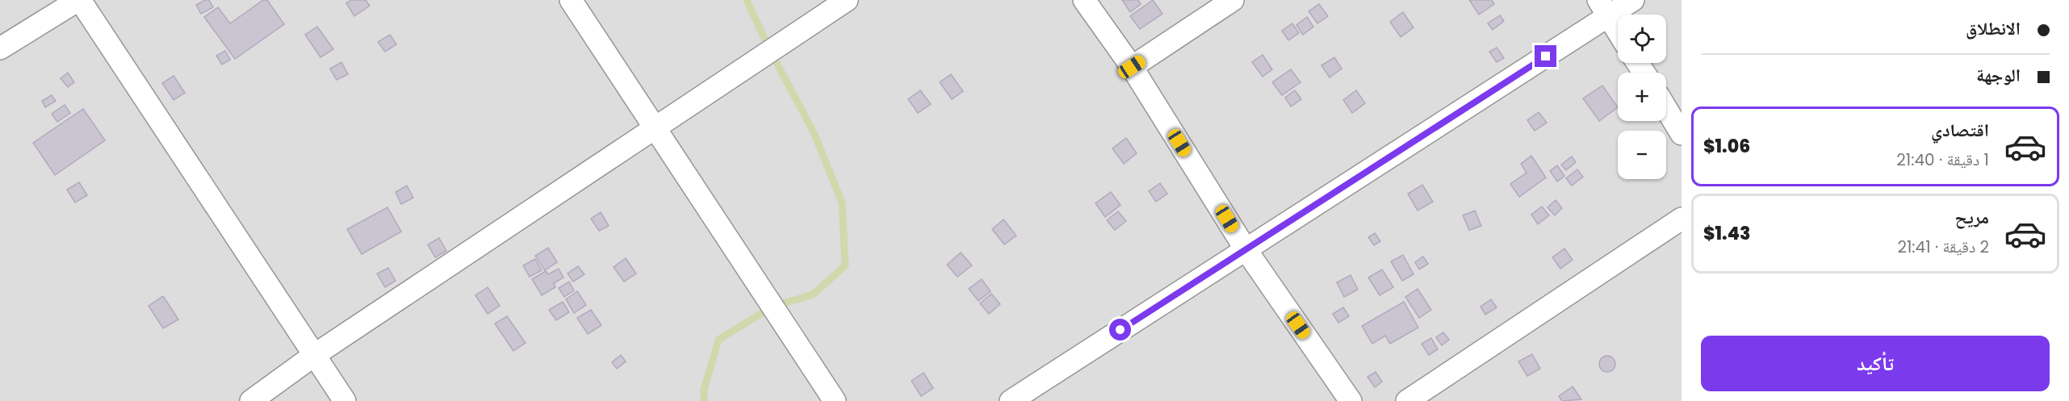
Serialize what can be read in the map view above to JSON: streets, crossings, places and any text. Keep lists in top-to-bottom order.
{
  "page": {
    "banner": ["الانطلاق", "الوجهة"],
    "map_buttons": ["+", "−"],
    "list": [
      {
        "name": "اقتصادي",
        "note": "1 دقيقة · 21:40",
        "value": "$1.06"
      },
      {
        "name": "مريح",
        "note": "2 دقيقة · 21:41",
        "value": "$1.43"
      }
    ],
    "buttons": "تأكيد"
  }
}
